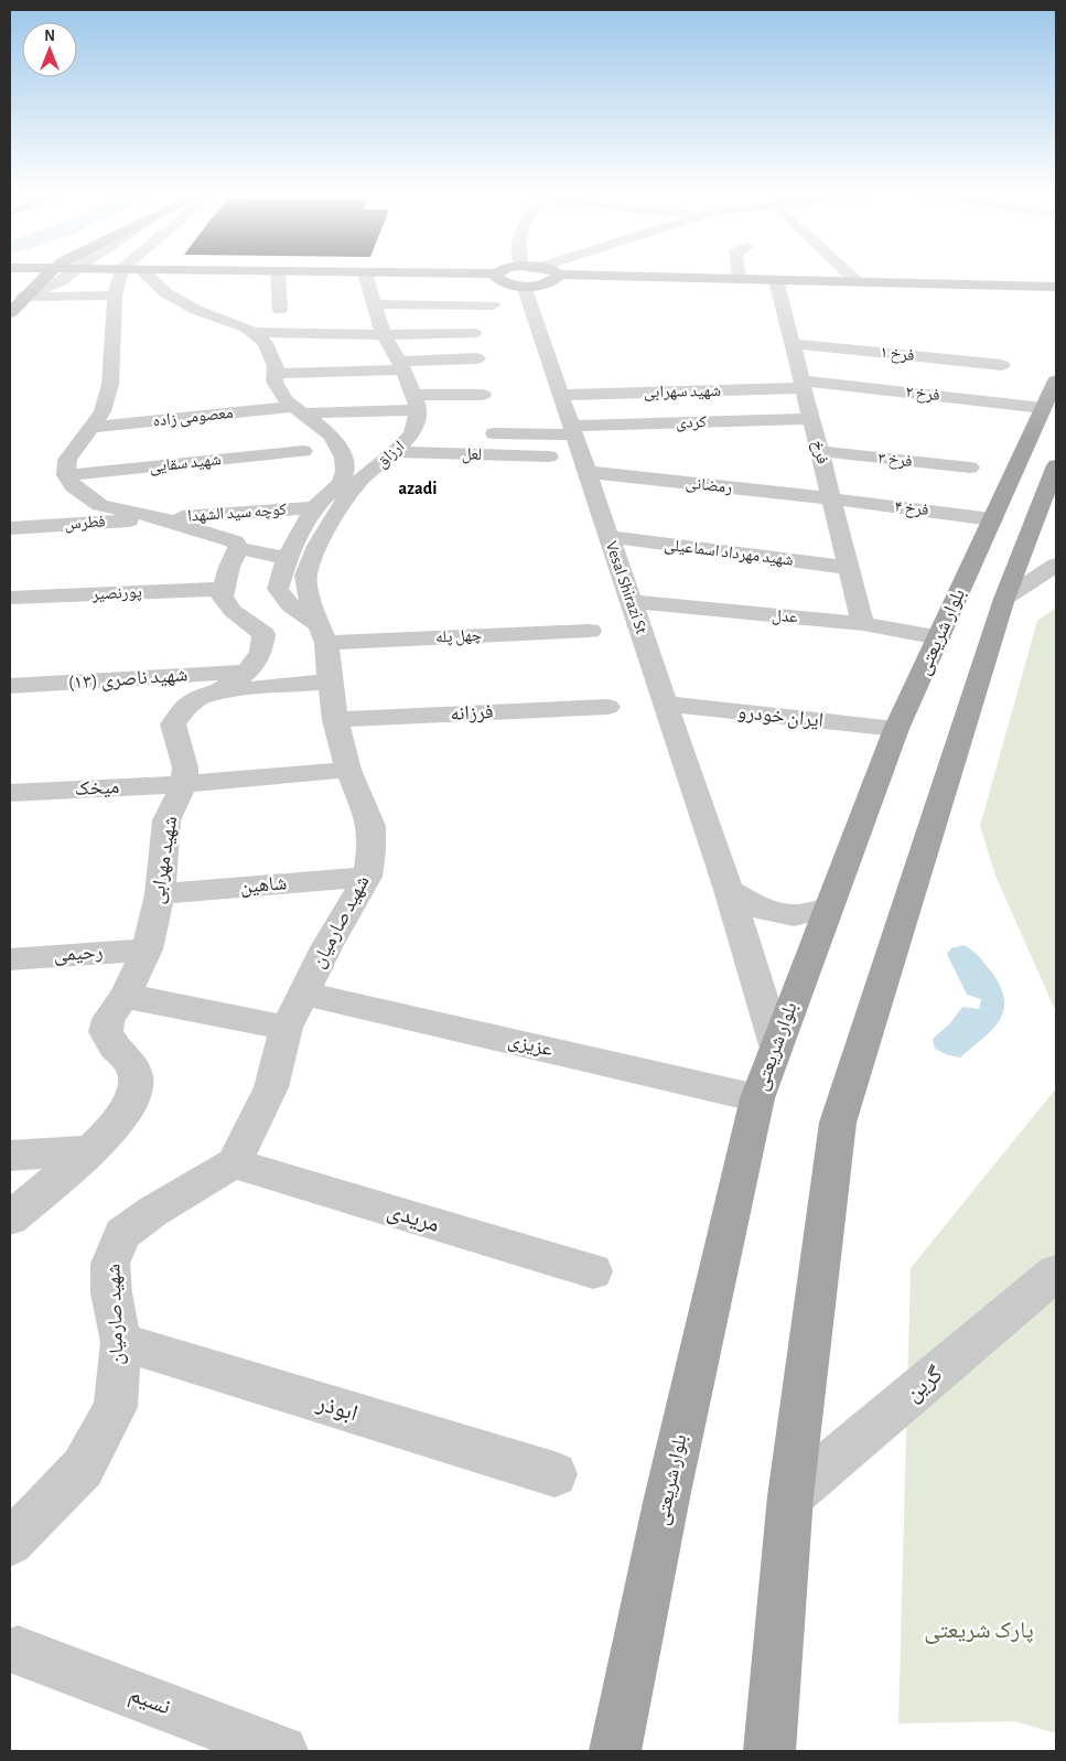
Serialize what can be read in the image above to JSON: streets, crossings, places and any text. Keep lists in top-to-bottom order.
{
  "streets": {
    "main road": ["بلوار شریعتی"],
    "street": [
      "فرخ ۱",
      "شهید سهرابی",
      "فرخ ۲",
      "معصومی زاده",
      "کردی",
      "فرخ",
      "ارزاق",
      "لعل",
      "فرخ ۳",
      "شهید سقایی",
      "رمضانی",
      "فرخ ۴",
      "کوچه سید الشهدا",
      "فطرس",
      "شهید مهرداد اسماعیلی",
      "Vesal Shirazi St",
      "پورنصیر",
      "عدل",
      "چهل پله",
      "شهید ناصری (۱۳)",
      "فرزانه",
      "ایران خودرو",
      "میخک",
      "شهید مهرابی",
      "شاهين",
      "شهید صارمیان",
      "رحیمی",
      "عزیزی",
      "مریدی",
      "گرین",
      "ابوذر",
      "نسیم"
    ]
  },
  "crossings": [
    ["فرخ ۱", "فرخ"],
    ["شهید سهرابی", "فرخ ۲"],
    ["شهید سهرابی", "فرخ"],
    ["شهید سهرابی", "Vesal Shirazi St"],
    ["فرخ ۲", "فرخ"],
    ["فرخ ۲", "بلوار شریعتی"],
    ["معصومی زاده", "ارزاق"],
    ["کردی", "فرخ"],
    ["کردی", "Vesal Shirazi St"],
    ["فرخ", "فرخ ۳"],
    ["فرخ", "رمضانی"],
    ["فرخ", "فرخ ۴"],
    ["فرخ", "شهید مهرداد اسماعیلی"],
    ["فرخ", "عدل"],
    ["ارزاق", "لعل"],
    ["ارزاق", "چهل پله"],
    ["ارزاق", "شهید صارمیان"],
    ["رمضانی", "فرخ ۴"],
    ["رمضانی", "Vesal Shirazi St"],
    ["فرخ ۴", "بلوار شریعتی"],
    ["کوچه سید الشهدا", "فطرس"],
    ["شهید مهرداد اسماعیلی", "Vesal Shirazi St"],
    ["Vesal Shirazi St", "عدل"],
    ["Vesal Shirazi St", "بلوار شریعتی"],
    ["Vesal Shirazi St", "ایران خودرو"],
    ["پورنصیر", "شهید مهرابی"],
    ["عدل", "بلوار شریعتی"],
    ["بلوار شریعتی", "ایران خودرو"],
    ["بلوار شریعتی", "عزیزی"],
    ["چهل پله", "شهید صارمیان"],
    ["شهید ناصری (۱۳)", "شهید مهرابی"],
    ["فرزانه", "شهید صارمیان"],
    ["میخک", "شهید مهرابی"],
    ["میخک", "شهید صارمیان"],
    ["شهید مهرابی", "شاهين"],
    ["شهید مهرابی", "رحیمی"],
    ["شاهين", "شهید صارمیان"],
    ["شهید صارمیان", "عزیزی"],
    ["شهید صارمیان", "مریدی"],
    ["شهید صارمیان", "ابوذر"]
  ],
  "districts": ["azadi"],
  "parks": ["پارک شریعتی"],
  "north": "top"
}
